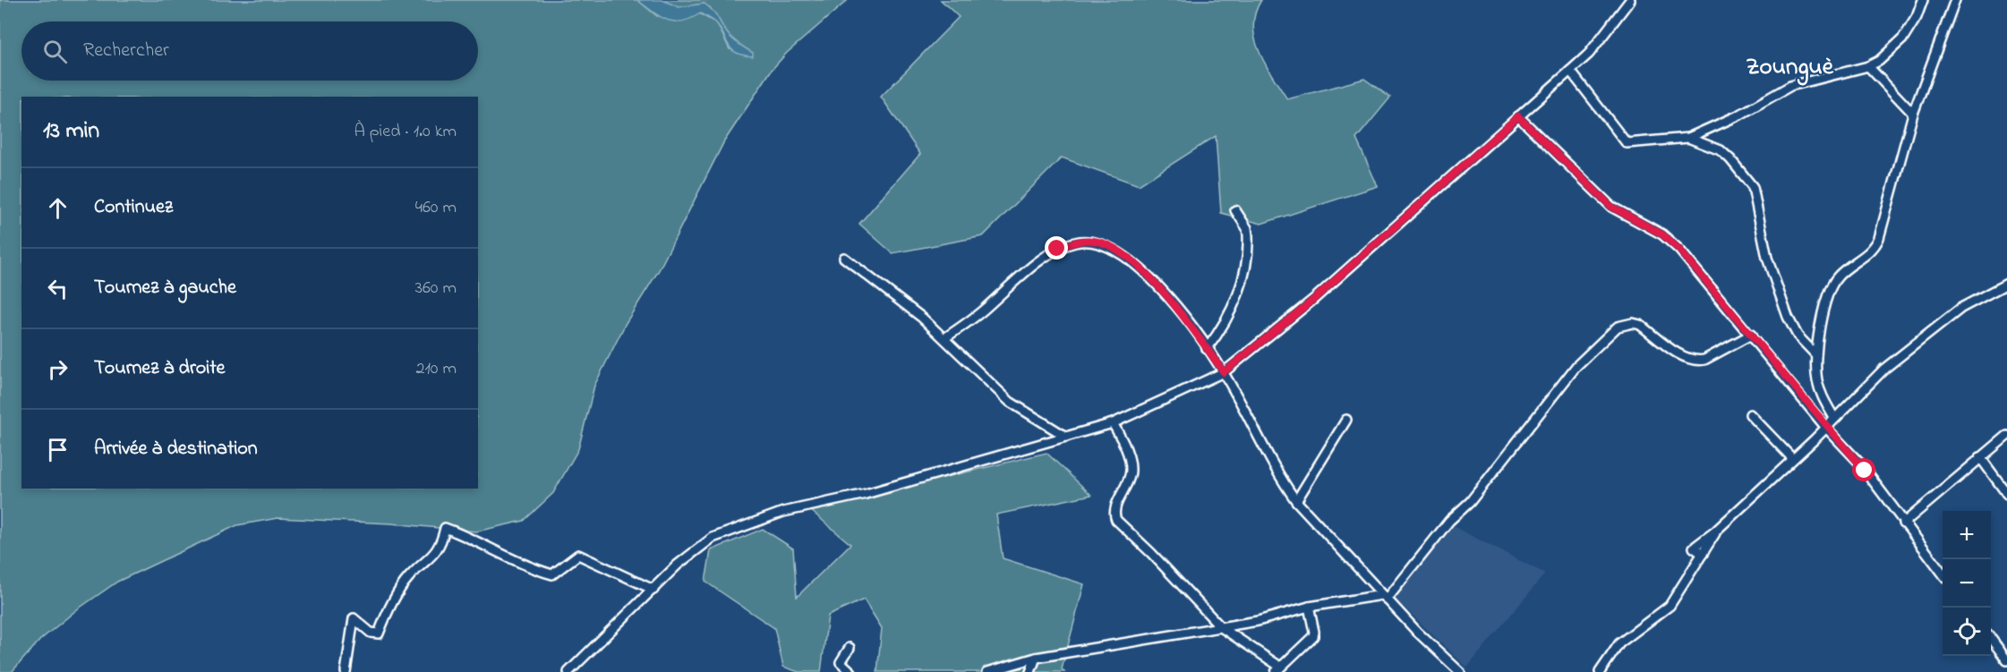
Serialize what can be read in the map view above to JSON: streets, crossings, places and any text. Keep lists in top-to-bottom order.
{
  "districts": ["Zounguè"],
  "page": {
    "search": "Rechercher",
    "heading": ["13 min", "À pied · 1.0 km"],
    "list": [
      ["Continuez", "460 m"],
      ["Tournez à gauche", "360 m"],
      ["Tournez à droite", "210 m"],
      "Arrivée à destination"
    ],
    "map_buttons": ["+", "−"]
  }
}
